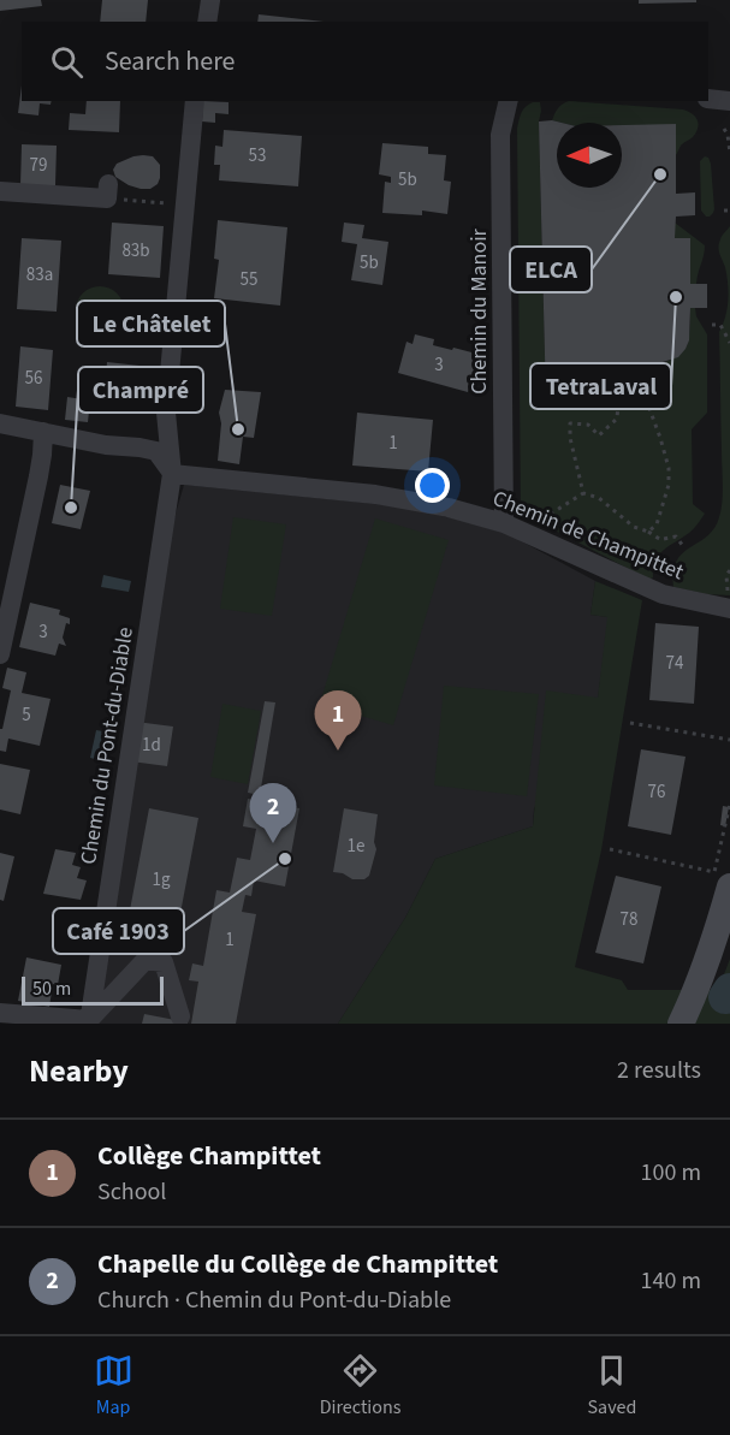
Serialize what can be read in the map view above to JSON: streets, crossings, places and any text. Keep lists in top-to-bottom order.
{
  "streets": {
    "street": ["Chemin du Manoir", "Chemin de Champittet", "Chemin du Pont-du-Diable"]
  },
  "crossings": [
    ["Chemin du Manoir", "Chemin de Champittet"],
    ["Chemin de Champittet", "Chemin du Pont-du-Diable"]
  ],
  "places": [
    "ELCA",
    "TetraLaval",
    "Le Châtelet",
    "Champré",
    "Café 1903"
  ],
  "house_numbers": [
    "53",
    "79",
    "5b",
    "83b",
    "5b",
    "83a",
    "55",
    "3",
    "56",
    "1",
    "3",
    "74",
    "5",
    "1d",
    "76",
    "1e",
    "1g",
    "78",
    "1"
  ],
  "scale_bar": "50 m",
  "north": "left",
  "page": {
    "search": "Search here",
    "pins": ["1", "2"],
    "scale": "50 m",
    "heading": ["Nearby", "2 results"],
    "list": [
      {
        "mark": "1",
        "name": "Collège Champittet",
        "note": "School",
        "value": "100 m"
      },
      {
        "mark": "2",
        "name": "Chapelle du Collège de Champittet",
        "note": "Church · Chemin du Pont-du-Diable",
        "value": "140 m"
      }
    ],
    "nav": ["Map", "Directions", "Saved"]
  }
}
